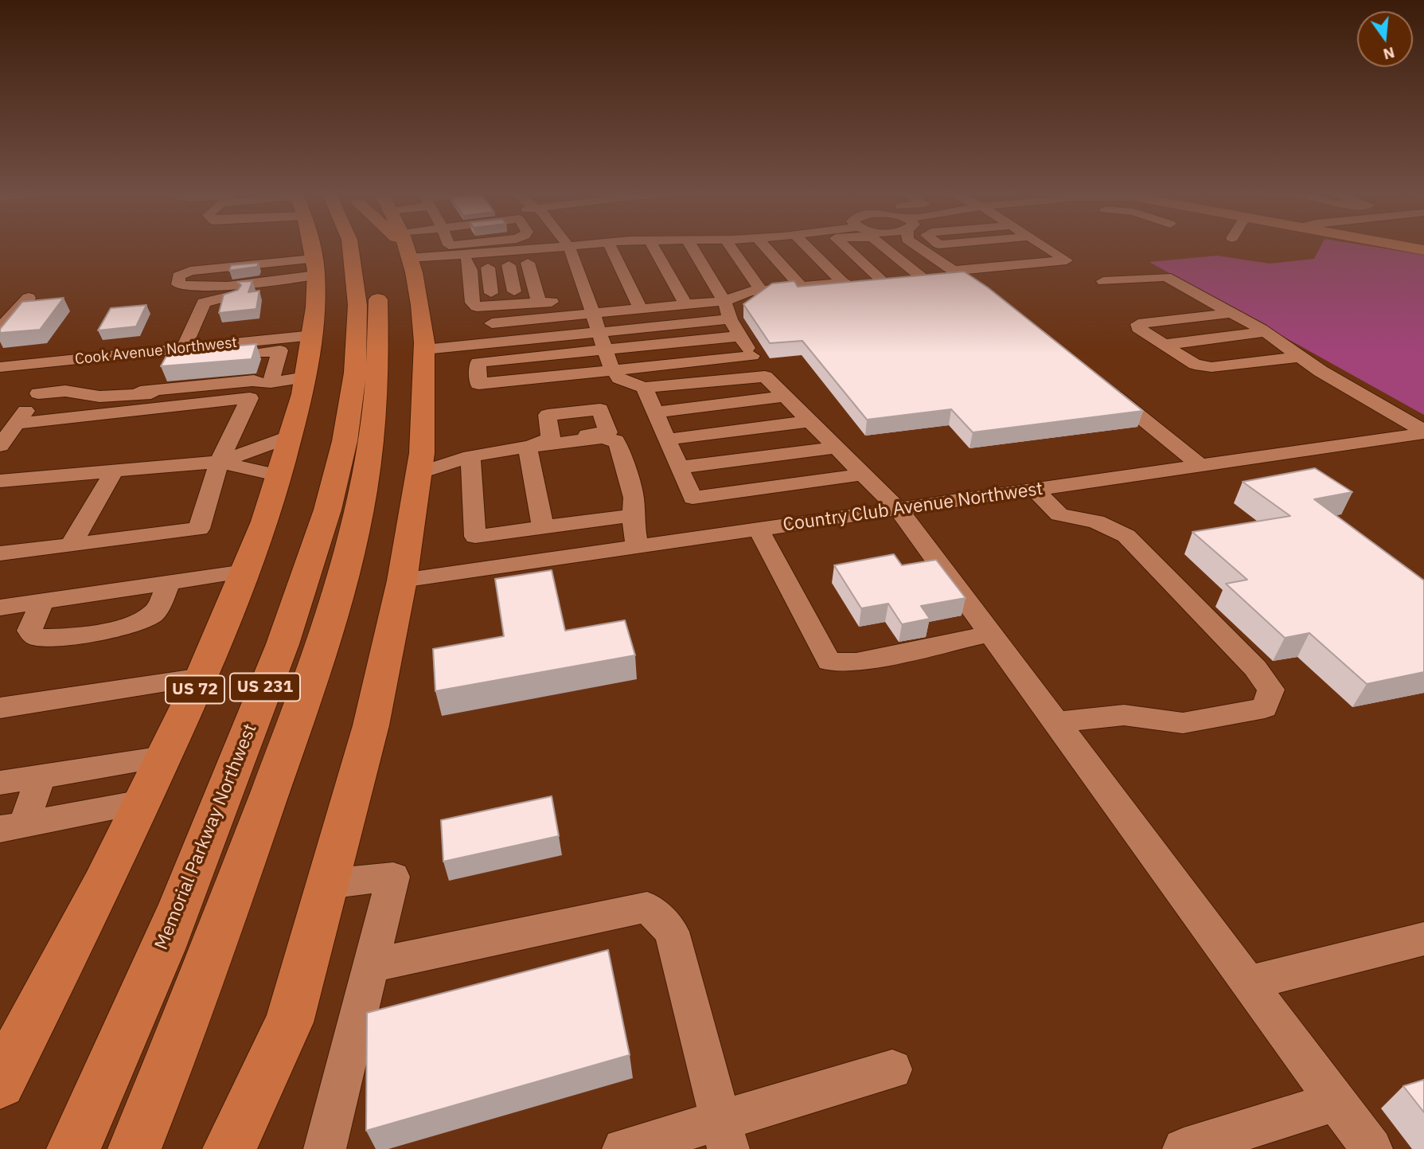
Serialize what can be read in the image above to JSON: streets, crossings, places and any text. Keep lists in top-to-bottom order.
{
  "streets": {
    "highway": ["US 231", "US 72", "Memorial Parkway Northwest"],
    "street": ["Cook Avenue Northwest", "Country Club Avenue Northwest"]
  },
  "crossings": [
    ["Cook Avenue Northwest", "US 72"],
    ["Country Club Avenue Northwest", "US 72"]
  ],
  "north": "bottom"
}
